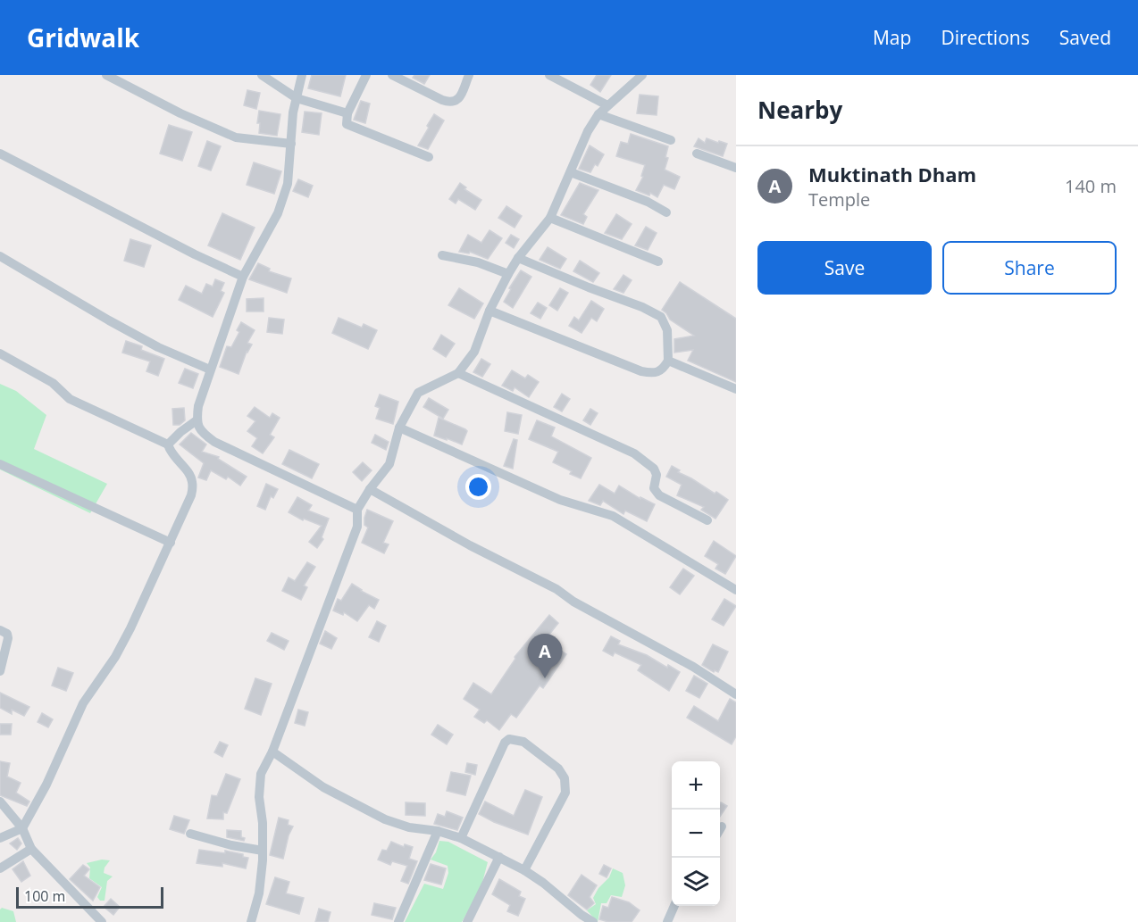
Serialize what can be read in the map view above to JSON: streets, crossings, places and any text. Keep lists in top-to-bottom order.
{
  "scale_bar": "100 m",
  "page": {
    "header": "Gridwalk",
    "nav": ["Map", "Directions", "Saved"],
    "heading": "Nearby",
    "list": [
      {
        "mark": "A",
        "name": "Muktinath Dham",
        "note": "Temple",
        "value": "140 m"
      }
    ],
    "buttons": ["Save", "Share"],
    "pins": "A",
    "map_buttons": ["+", "−"],
    "scale": "100 m"
  }
}
